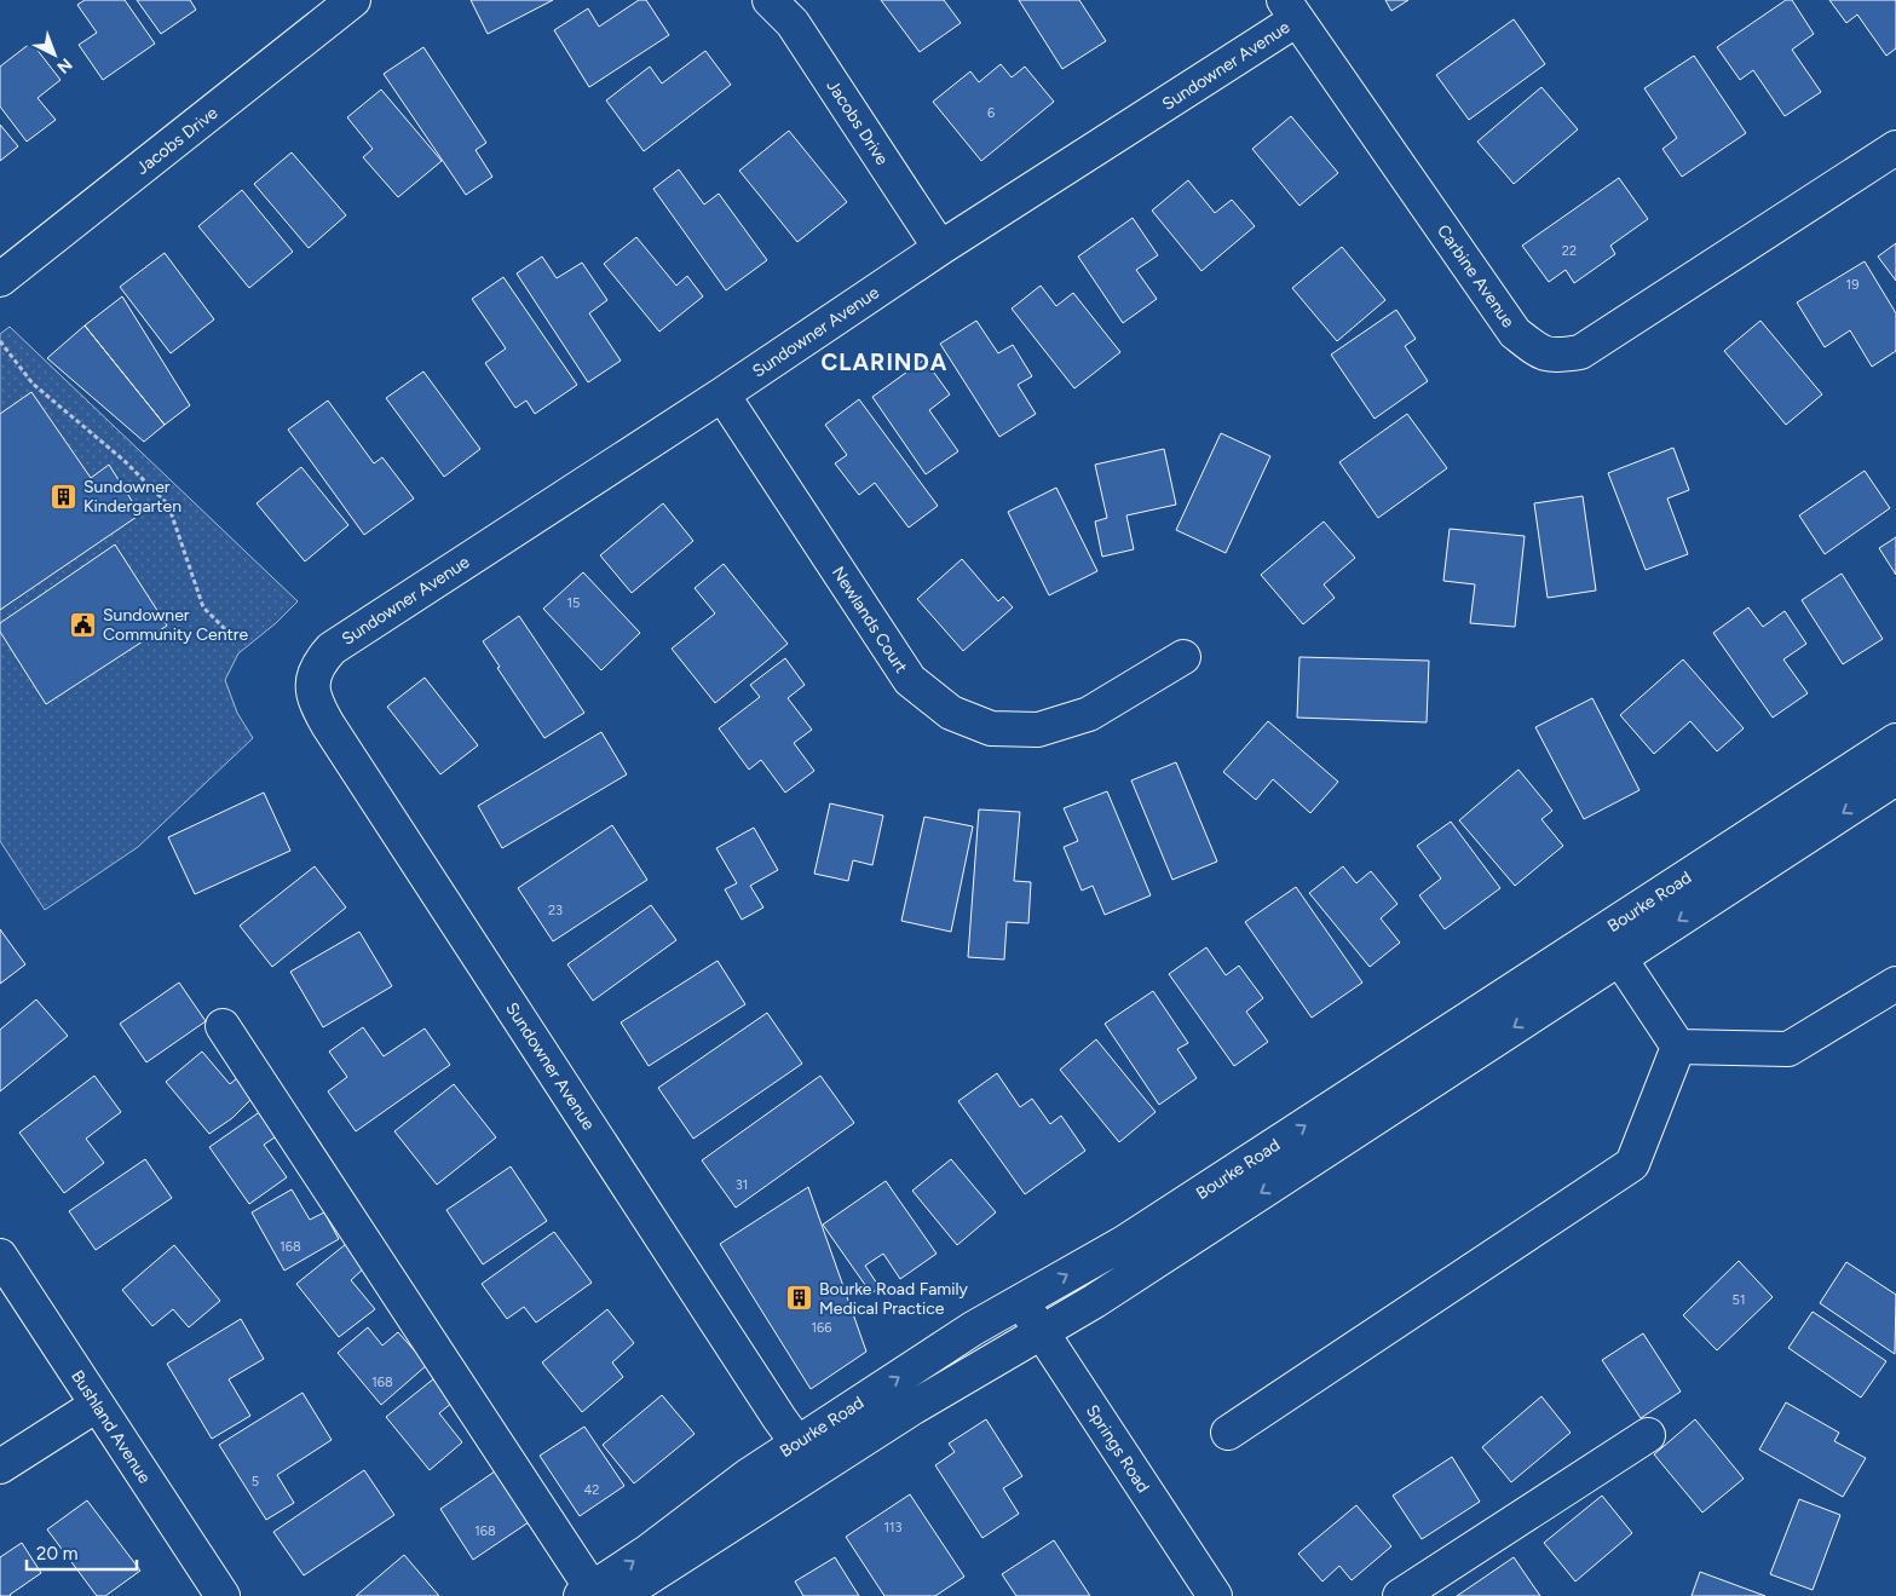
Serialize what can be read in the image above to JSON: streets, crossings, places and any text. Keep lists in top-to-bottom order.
{
  "streets": {
    "street": [
      "Sundowner Avenue",
      "Jacobs Drive",
      "Carbine Avenue",
      "Newlands Court",
      "Bourke Road",
      "Bushland Avenue",
      "Springs Road"
    ]
  },
  "crossings": [
    ["Sundowner Avenue", "Jacobs Drive"],
    ["Sundowner Avenue", "Carbine Avenue"],
    ["Sundowner Avenue", "Newlands Court"],
    ["Sundowner Avenue", "Bourke Road"],
    ["Bourke Road", "Springs Road"]
  ],
  "districts": ["CLARINDA"],
  "places": {
    "building": ["Sundowner Kindergarten", "Bourke Road Family Medical Practice"],
    "public building": ["Sundowner Community Centre"]
  },
  "house_numbers": [
    "6",
    "22",
    "19",
    "15",
    "23",
    "31",
    "168",
    "51",
    "166",
    "168",
    "5",
    "42",
    "113",
    "168"
  ],
  "scale_bar": "20 m",
  "north": "bottom right"
}
